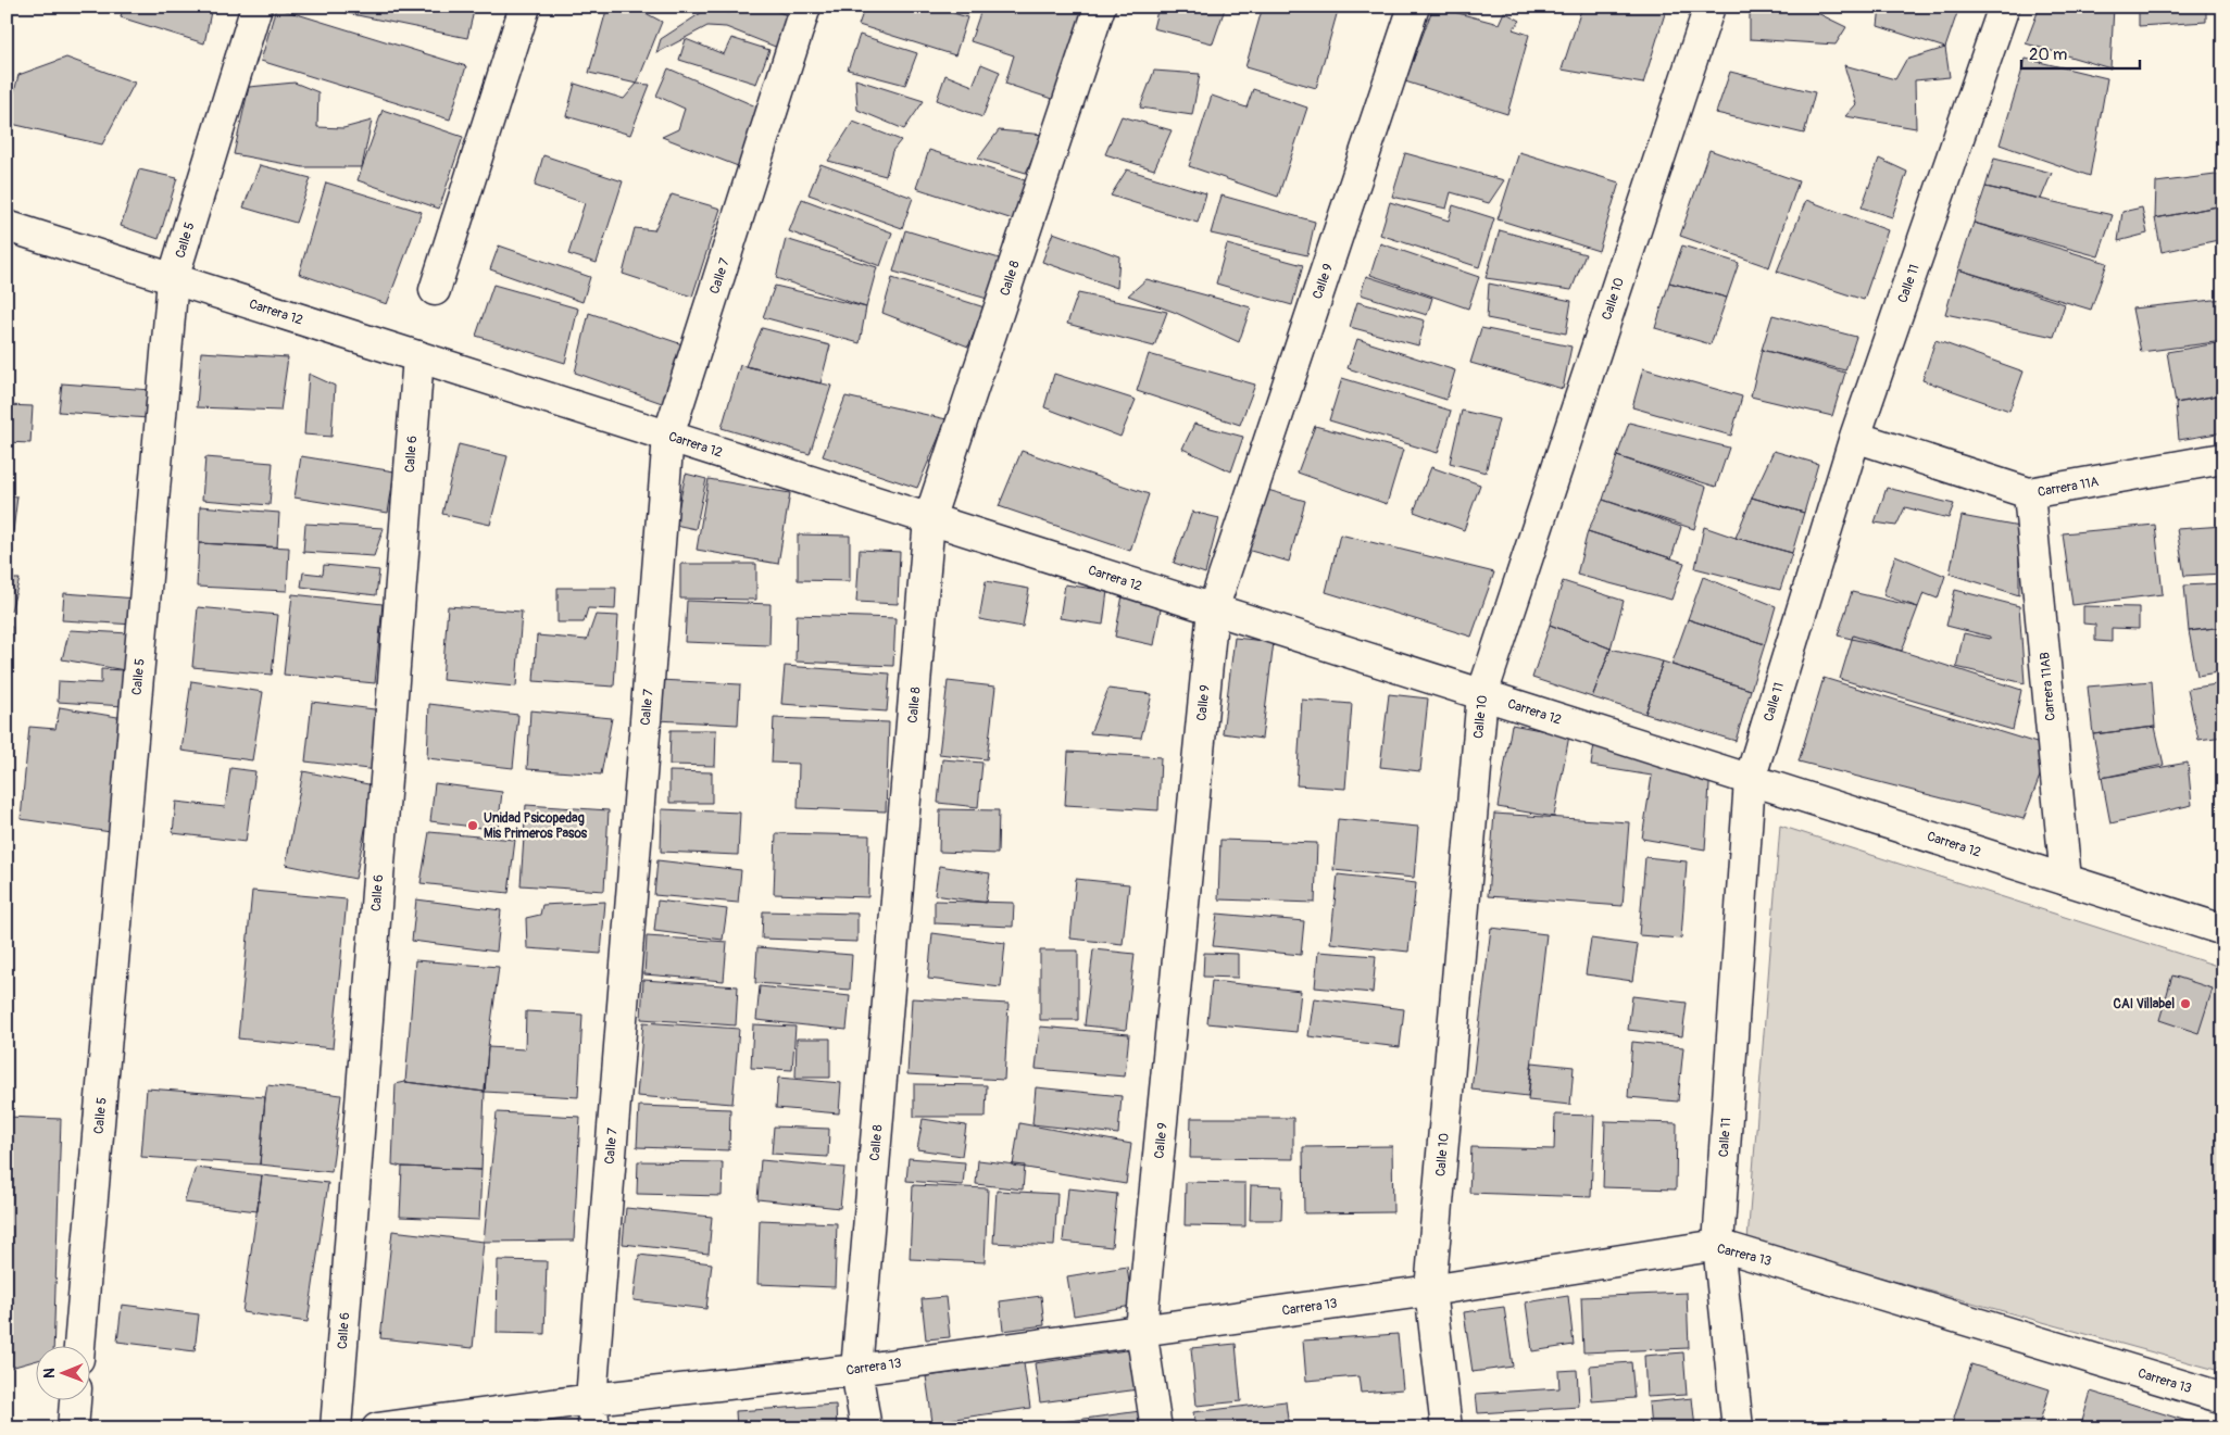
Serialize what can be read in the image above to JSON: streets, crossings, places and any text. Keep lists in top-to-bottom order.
{
  "streets": {
    "street": [
      "Calle 5",
      "Calle 7",
      "Calle 8",
      "Calle 9",
      "Calle 11",
      "Calle 10",
      "Carrera 12",
      "Calle 6",
      "Carrera 11A",
      "Carrera 11AB",
      "Carrera 13"
    ]
  },
  "crossings": [
    ["Calle 5", "Carrera 12"],
    ["Calle 7", "Carrera 12"],
    ["Calle 7", "Carrera 13"],
    ["Calle 8", "Carrera 12"],
    ["Calle 8", "Carrera 13"],
    ["Calle 9", "Carrera 12"],
    ["Calle 9", "Carrera 13"],
    ["Calle 11", "Carrera 12"],
    ["Calle 11", "Carrera 11A"],
    ["Calle 11", "Carrera 13"],
    ["Calle 10", "Carrera 12"],
    ["Calle 10", "Carrera 13"],
    ["Carrera 12", "Calle 6"],
    ["Carrera 12", "Carrera 11AB"],
    ["Carrera 11A", "Carrera 11AB"]
  ],
  "places": ["Unidad Psicopedag Mis Primeros Pasos", "CAI Villabel"],
  "scale_bar": "20 m",
  "north": "left"
}
